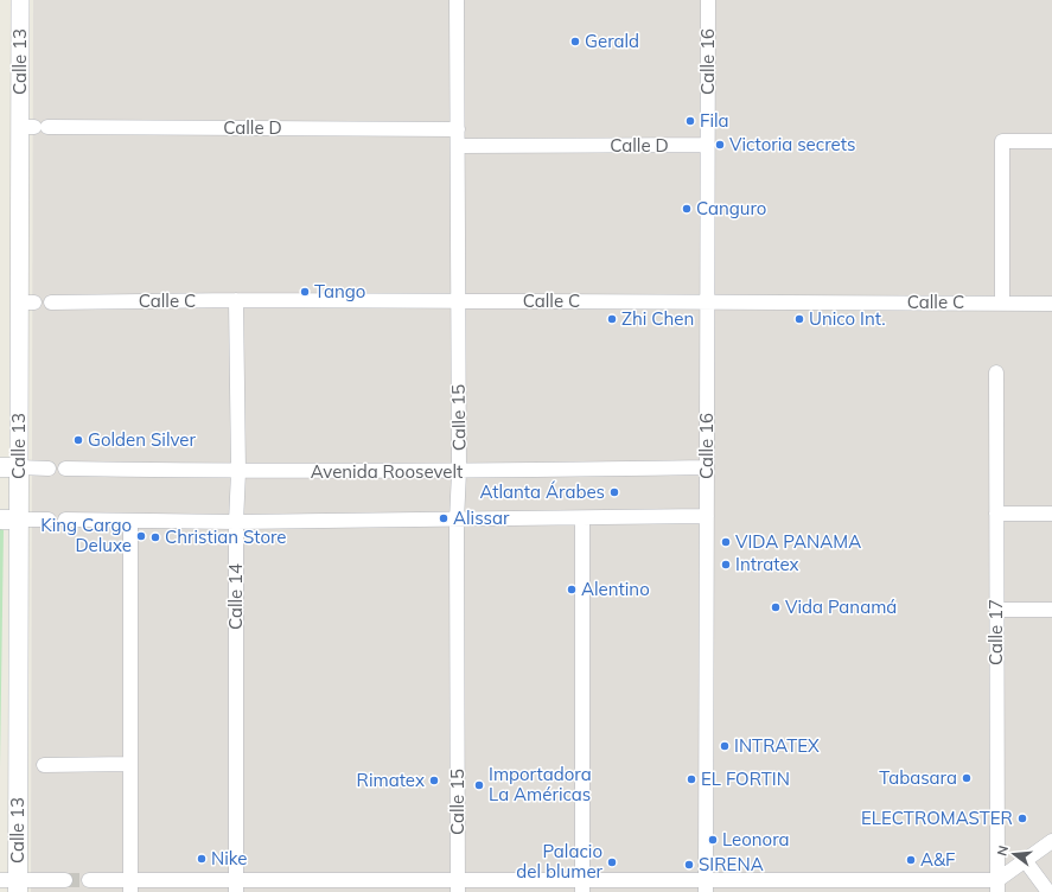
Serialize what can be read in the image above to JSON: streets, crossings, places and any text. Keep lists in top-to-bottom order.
{
  "streets": {
    "main road": ["Calle 13"],
    "street": [
      "Calle 16",
      "Calle D",
      "Calle C",
      "Calle 15",
      "Avenida Roosevelt",
      "Calle 14",
      "Calle 17"
    ]
  },
  "crossings": [
    ["Calle 13", "Calle D"],
    ["Calle 16", "Calle D"],
    ["Calle 16", "Calle C"],
    ["Calle 16", "Avenida Roosevelt"],
    ["Calle D", "Calle 15"],
    ["Calle C", "Calle 15"],
    ["Calle C", "Calle 14"],
    ["Calle 15", "Avenida Roosevelt"],
    ["Avenida Roosevelt", "Calle 14"]
  ],
  "places": [
    "Gerald",
    "Fila",
    "Victoria secrets",
    "Canguro",
    "Tango",
    "Zhi Chen",
    "Unico Int.",
    "Golden Silver",
    "Atlanta Árabes",
    "Alissar",
    "King Cargo Deluxe",
    "Christian Store",
    "VIDA PANAMA",
    "Intratex",
    "Alentino",
    "Vida Panamá",
    "INTRATEX",
    "Tabasara",
    "EL FORTIN",
    "Rimatex",
    "Importadora La Américas",
    "ELECTROMASTER",
    "Leonora",
    "Nike",
    "A&F",
    "Palacio del blumer",
    "SIRENA"
  ],
  "north": "left"
}
